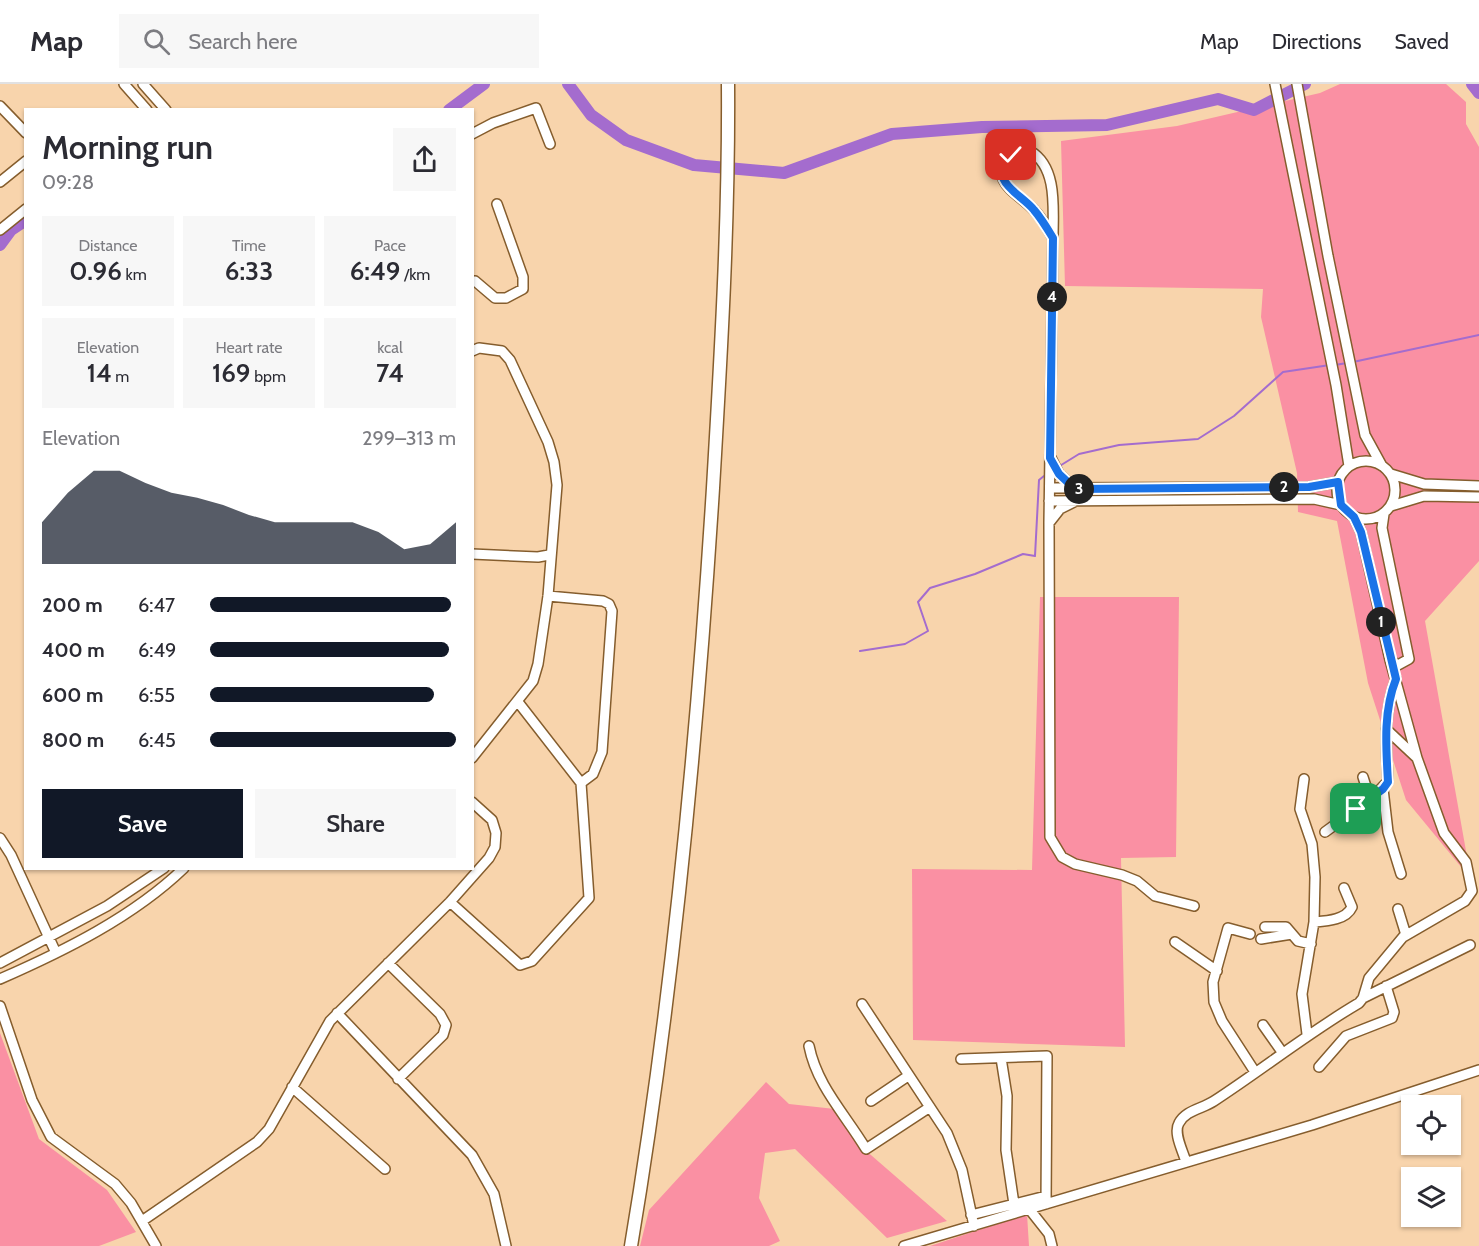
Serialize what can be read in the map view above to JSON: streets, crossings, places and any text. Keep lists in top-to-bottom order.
{
  "page": {
    "header": "Map",
    "search": "Search here",
    "nav": ["Map", "Directions", "Saved"],
    "heading": ["Morning run", "09:28"],
    "stats": [
      ["Distance", "0.96 km"],
      ["Time", "6:33"],
      ["Pace", "6:49 /km"],
      ["Elevation", "14 m"],
      ["Heart rate", "169 bpm"],
      ["kcal", "74"]
    ],
    "pins": [
      "4",
      "2",
      "3",
      "1"
    ],
    "chart": ["Elevation", "299–313 m"],
    "list": [
      {
        "name": "200 m",
        "note": "6:47"
      },
      {
        "name": "400 m",
        "note": "6:49"
      },
      {
        "name": "600 m",
        "note": "6:55"
      },
      {
        "name": "800 m",
        "note": "6:45"
      }
    ],
    "buttons": ["Save", "Share"]
  }
}
